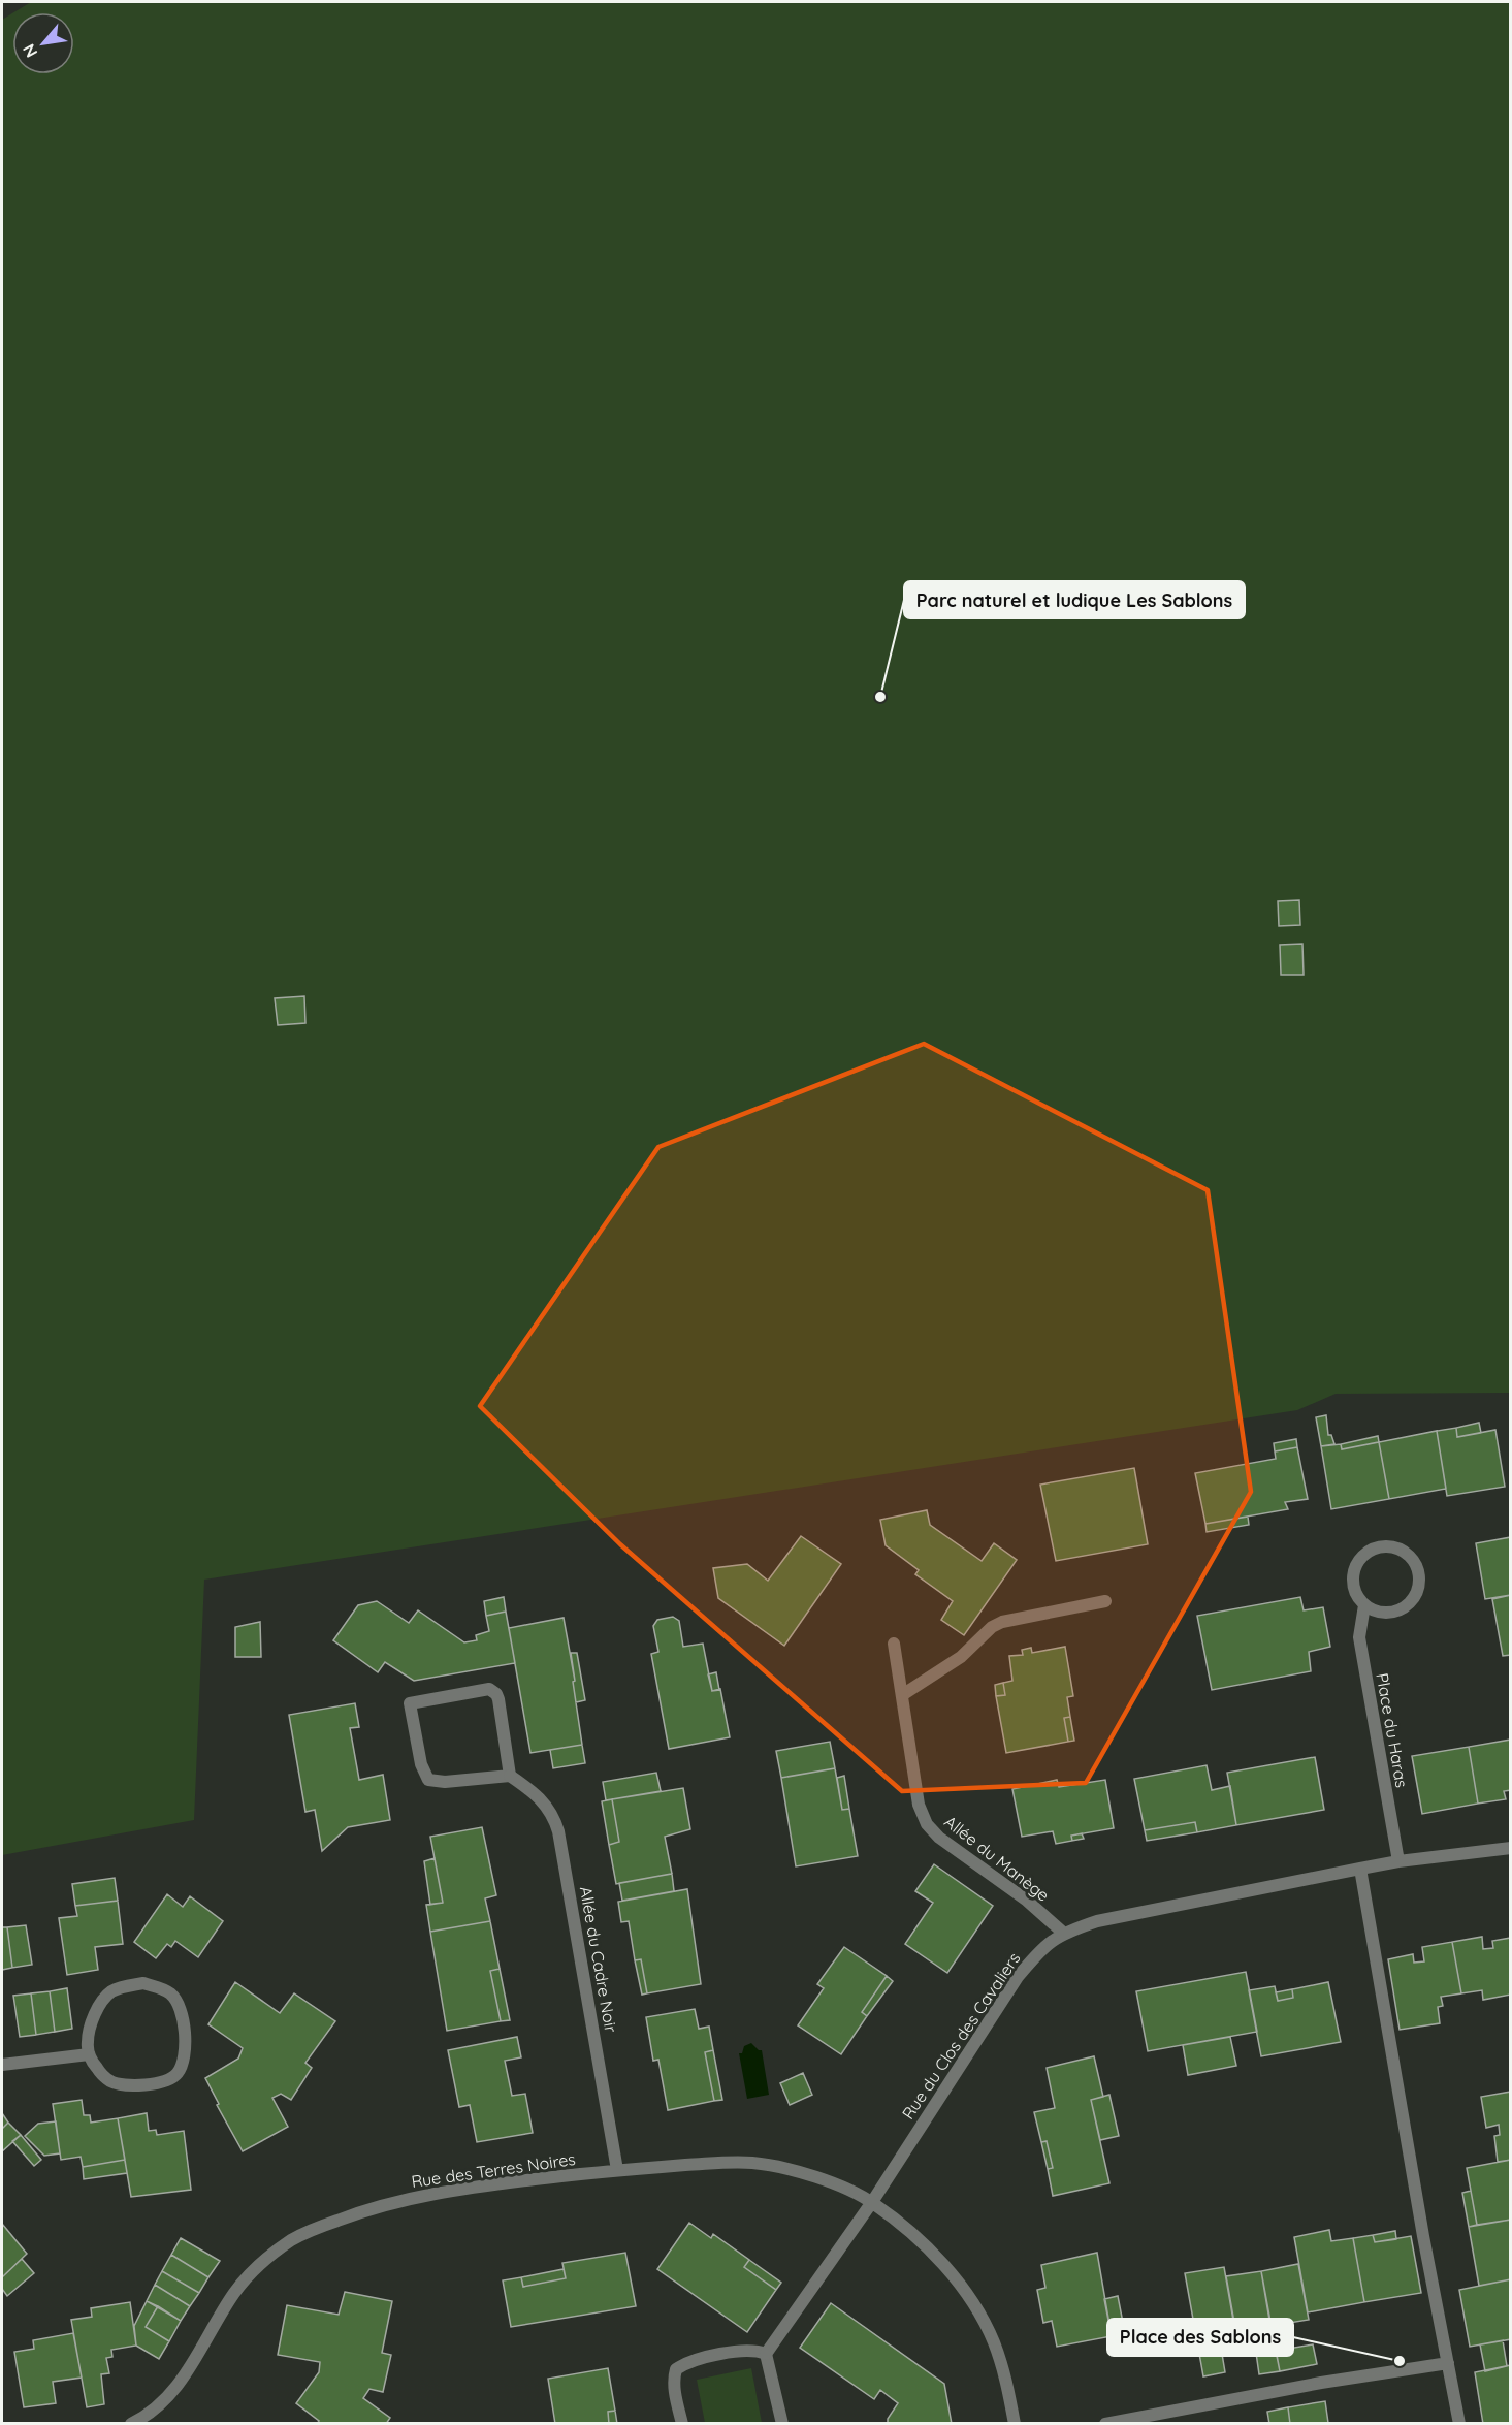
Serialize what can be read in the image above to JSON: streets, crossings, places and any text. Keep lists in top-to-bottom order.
{
  "streets": {
    "street": [
      "Place du Haras",
      "Allée du Manège",
      "Allée du Cadre Noir",
      "Rue du Clos des Cavaliers",
      "Rue des Terres Noires"
    ]
  },
  "crossings": [
    ["Place du Haras", "Rue du Clos des Cavaliers"],
    ["Allée du Manège", "Rue du Clos des Cavaliers"],
    ["Allée du Cadre Noir", "Rue des Terres Noires"],
    ["Rue du Clos des Cavaliers", "Rue des Terres Noires"]
  ],
  "places": ["Parc naturel et ludique Les Sablons", "Place des Sablons"],
  "north": "bottom left"
}
